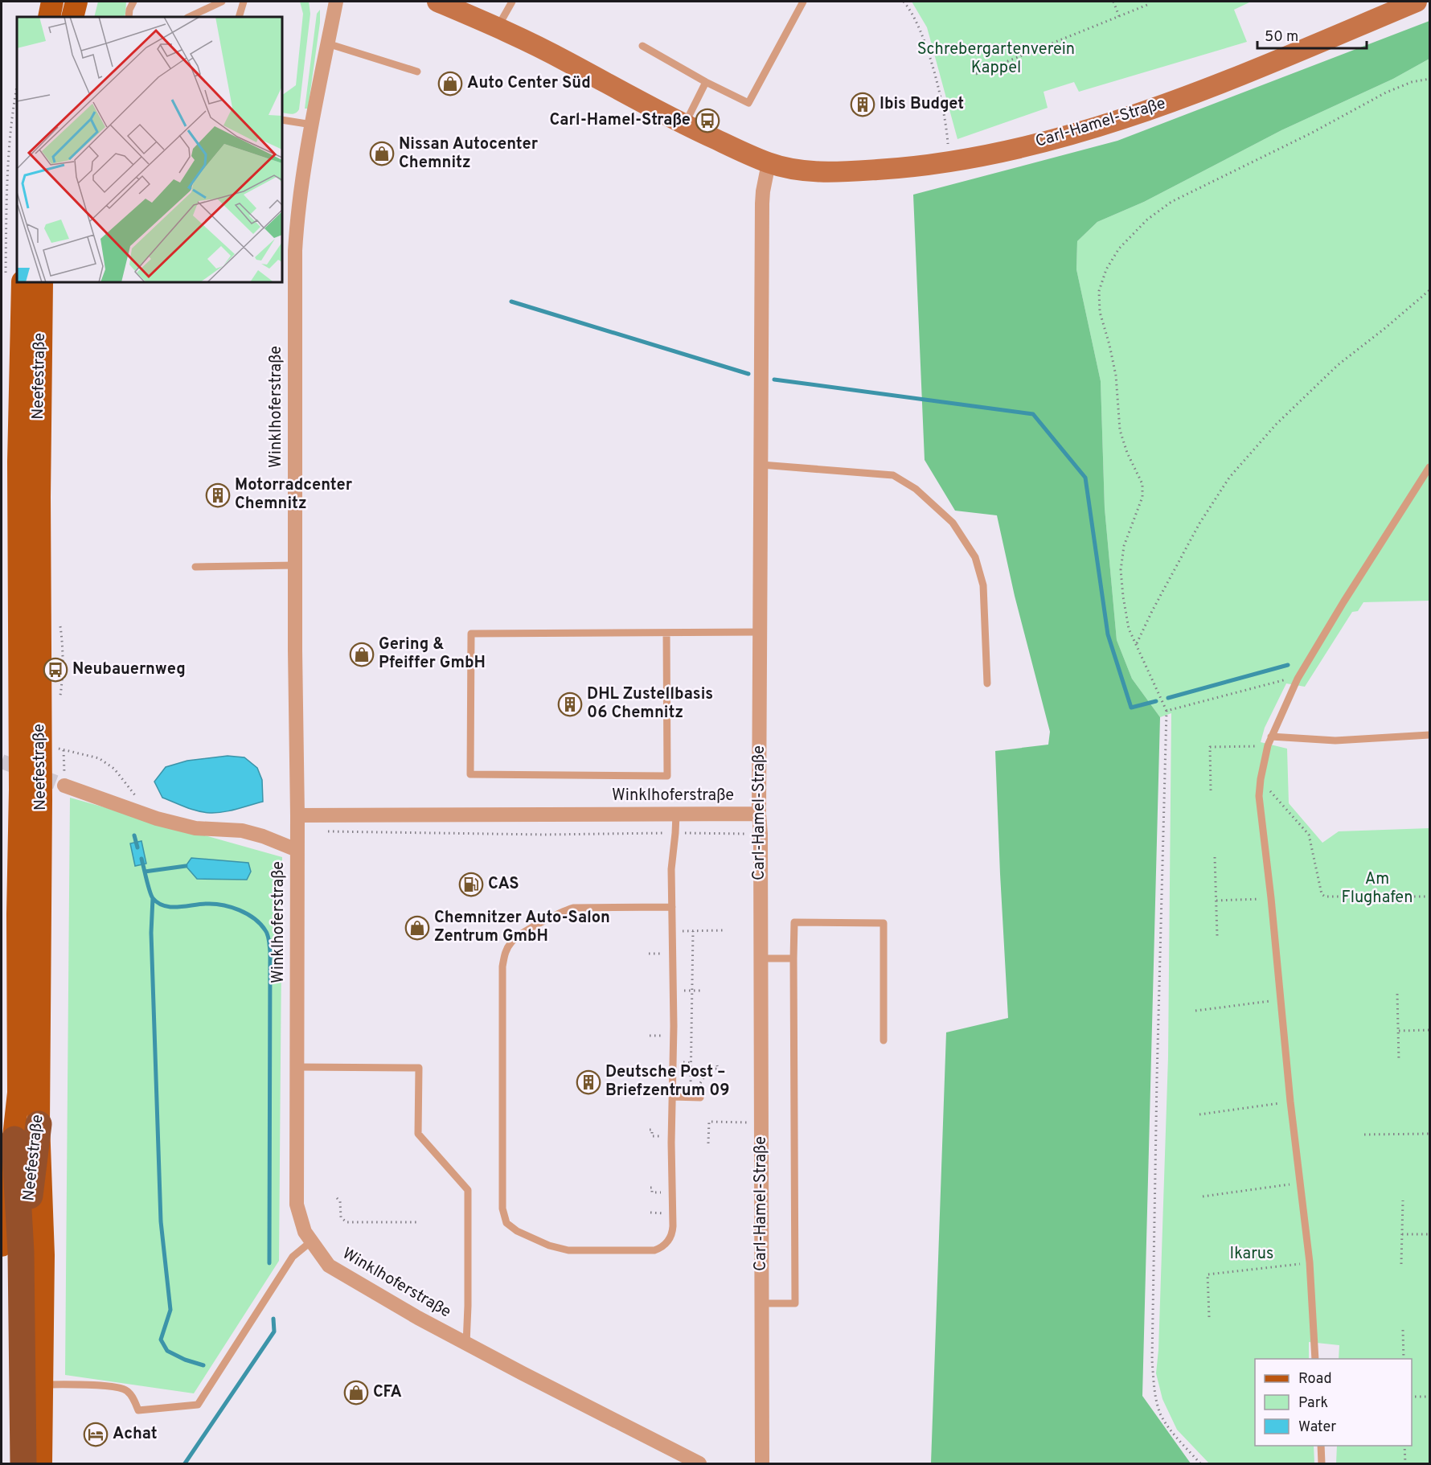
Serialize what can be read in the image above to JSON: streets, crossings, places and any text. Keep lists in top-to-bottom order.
{
  "streets": {
    "highway": ["Neefestraße"],
    "main road": ["Carl-Hamel-Straße"],
    "street": ["Winklhoferstraße"]
  },
  "crossings": [
    ["Carl-Hamel-Straße", "Winklhoferstraße"]
  ],
  "parks": ["Schrebergartenverein Kappel", "Am Flughafen", "Ikarus"],
  "places": {
    "shop": [
      "Auto Center Süd",
      "Nissan Autocenter Chemnitz",
      "Gering & Pfeiffer GmbH",
      "Chemnitzer Auto-Salon Zentrum GmbH",
      "CFA"
    ],
    "building": [
      "Ibis Budget",
      "Motorradcenter Chemnitz",
      "DHL Zustellbasis 06 Chemnitz",
      "Deutsche Post – Briefzentrum 09"
    ],
    "bus stop": ["Carl-Hamel-Straße", "Neubauernweg"],
    "fuel station": ["CAS"],
    "hotel": ["Achat"]
  },
  "legend": ["Road", "Park", "Water"],
  "scale_bar": "50 m"
}
